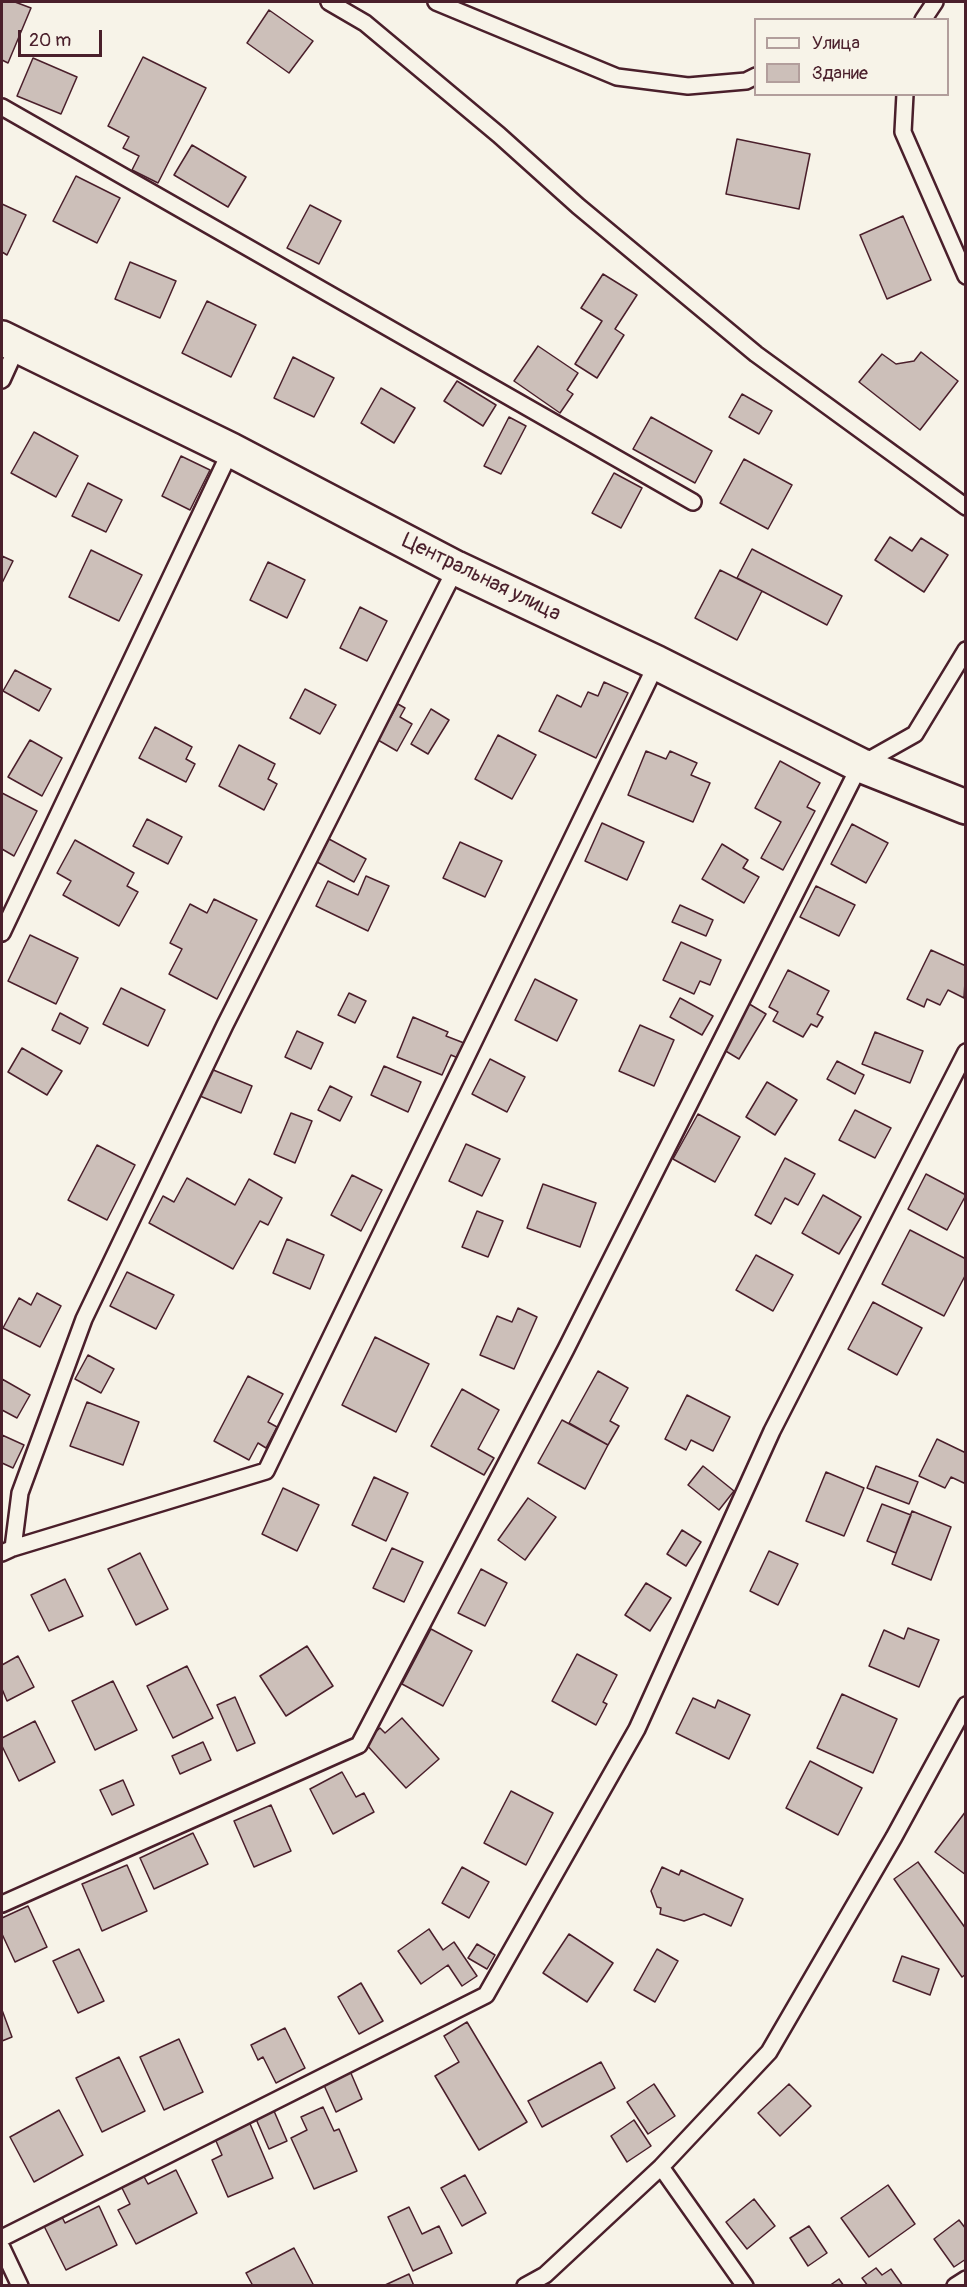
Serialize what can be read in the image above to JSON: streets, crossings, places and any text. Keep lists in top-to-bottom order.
{
  "streets": {
    "street": ["Центральная улица"]
  },
  "legend": ["Улица", "Здание"],
  "scale_bar": "20 m"
}
